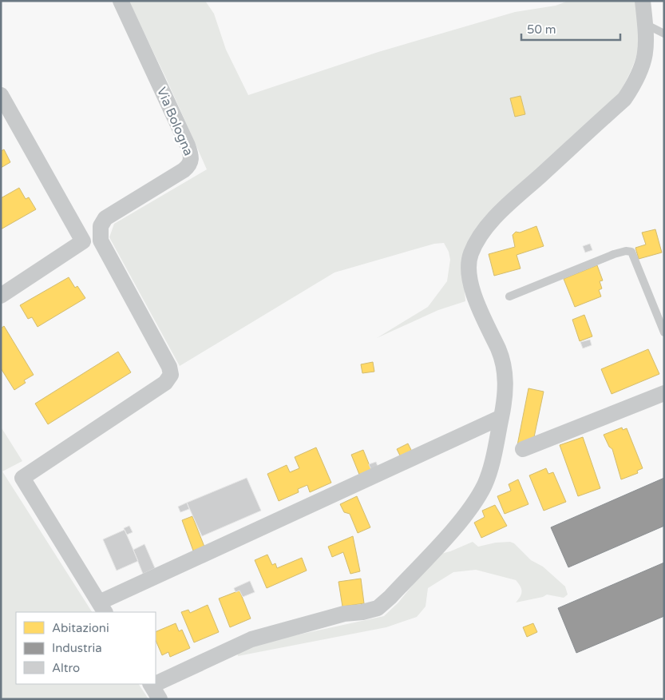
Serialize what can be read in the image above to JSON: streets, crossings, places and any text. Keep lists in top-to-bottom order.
{
  "streets": {
    "street": ["Via Bologna"]
  },
  "legend": ["Abitazioni", "Industria", "Altro"],
  "scale_bar": "50 m"
}
